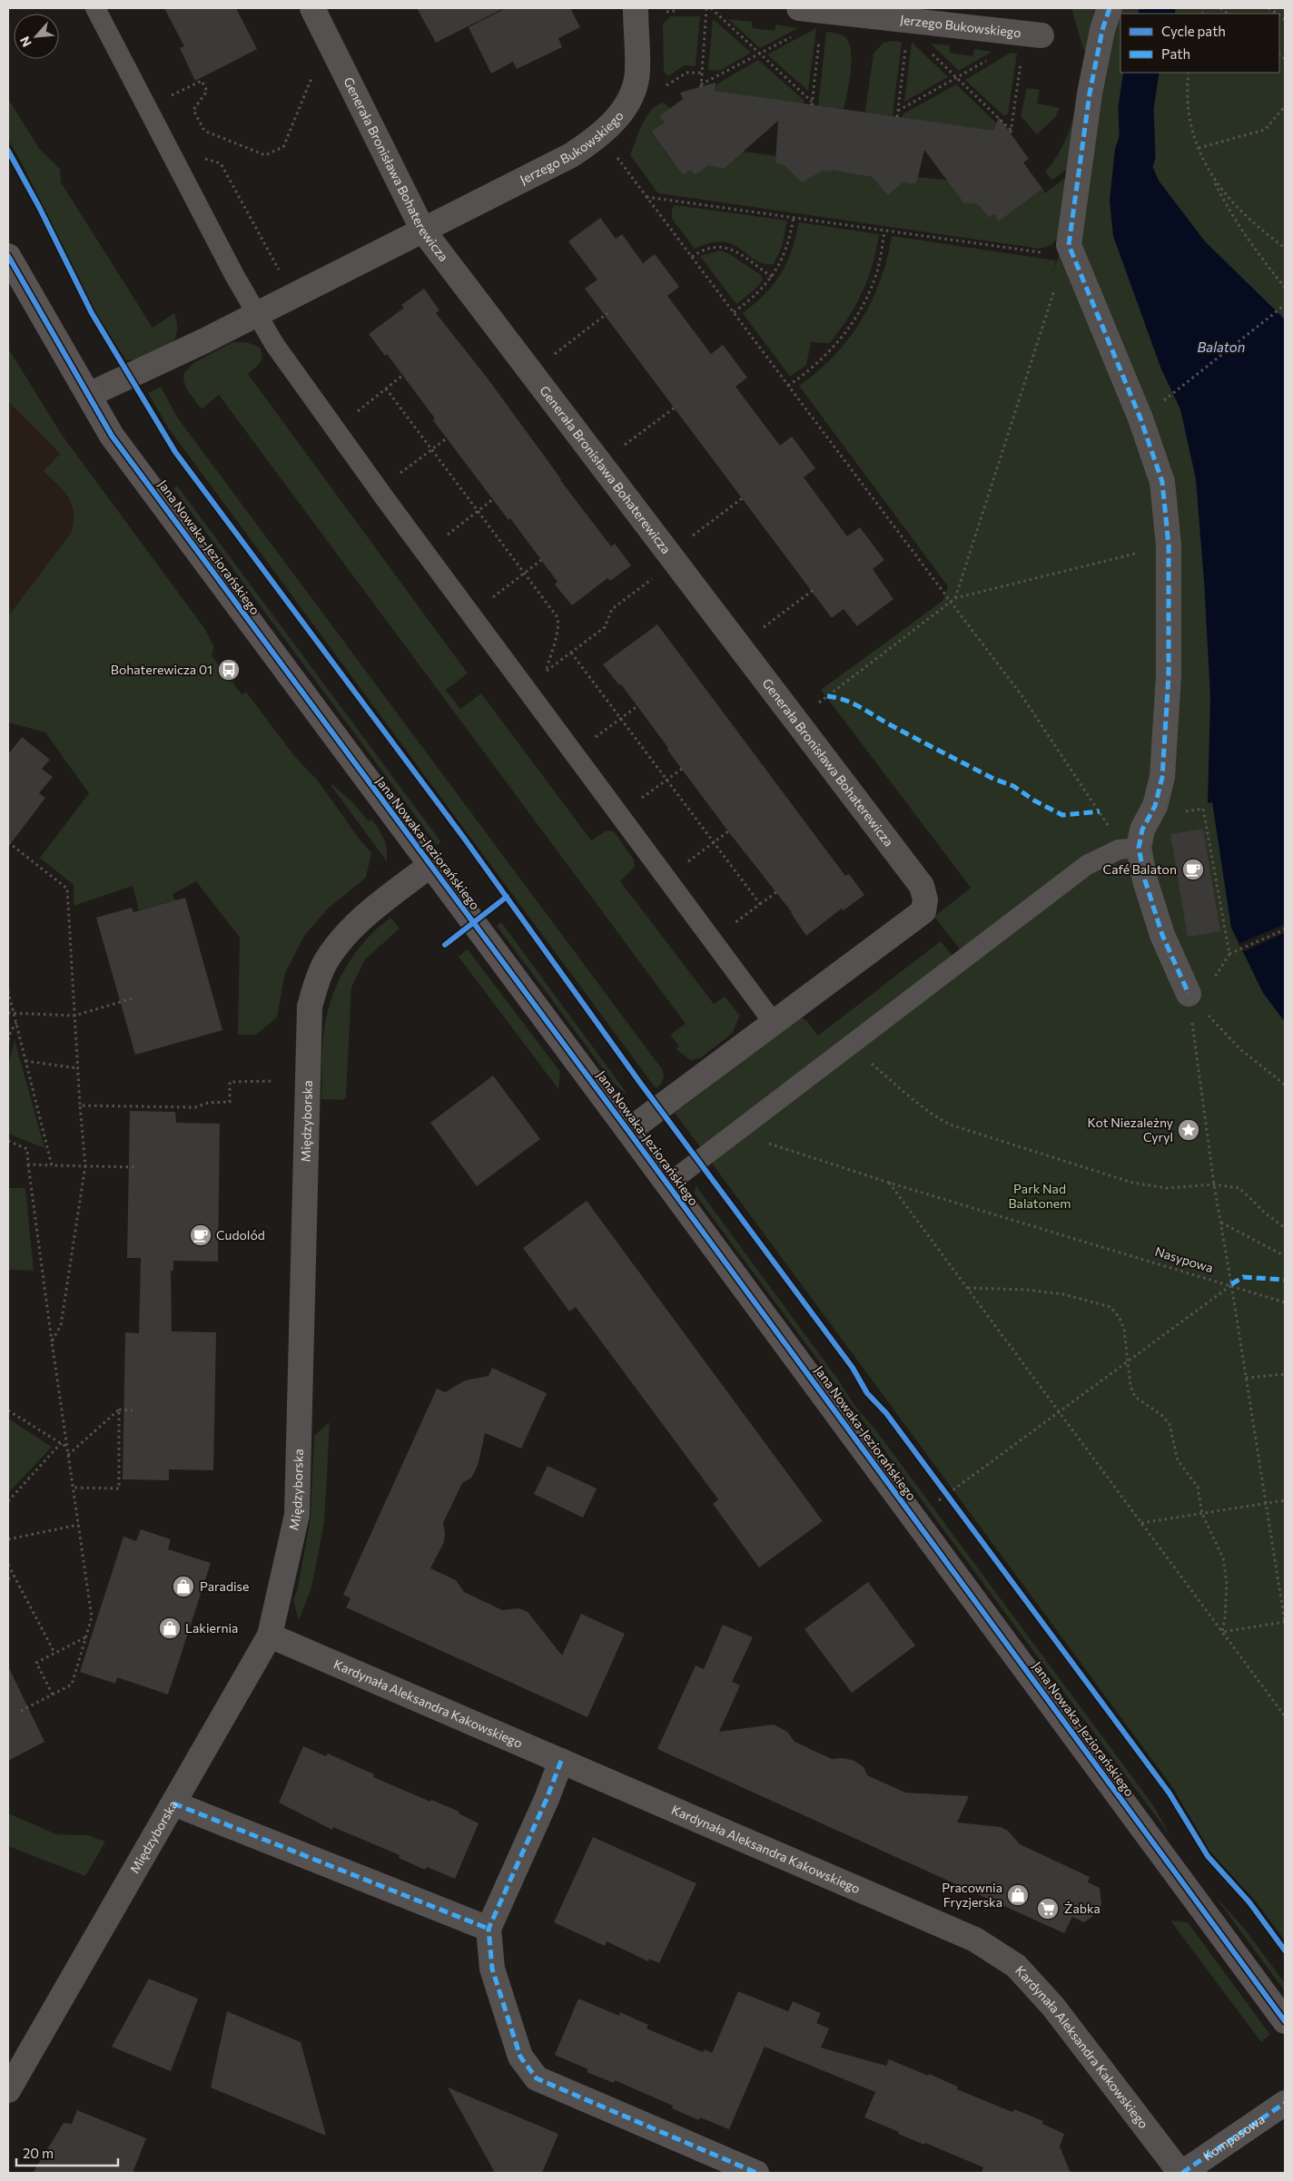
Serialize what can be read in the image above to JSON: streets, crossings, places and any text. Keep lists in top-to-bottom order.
{
  "streets": {
    "street": [
      "Jerzego Bukowskiego",
      "Generała Bronisława Bohaterewicza",
      "Jana Nowaka-Jeziorańskiego",
      "Międzyborska",
      "Kardynała Aleksandra Kakowskiego",
      "Kompasowa"
    ],
    "path": ["Nasypowa"]
  },
  "crossings": [
    ["Jerzego Bukowskiego", "Generała Bronisława Bohaterewicza"],
    ["Jerzego Bukowskiego", "Jana Nowaka-Jeziorańskiego"],
    ["Jana Nowaka-Jeziorańskiego", "Międzyborska"],
    ["Międzyborska", "Kardynała Aleksandra Kakowskiego"],
    ["Kardynała Aleksandra Kakowskiego", "Kompasowa"]
  ],
  "water": ["Balaton"],
  "parks": ["Park Nad Balatonem"],
  "places": {
    "bus stop": ["Bohaterewicza 01"],
    "cafe": ["Café Balaton", "Cudolód"],
    "place": ["Kot Niezależny Cyryl"],
    "shop": ["Paradise", "Lakiernia", "Pracownia Fryzjerska"],
    "supermarket": ["Żabka"]
  },
  "legend": ["Cycle path", "Path"],
  "scale_bar": "20 m",
  "north": "bottom left"
}
